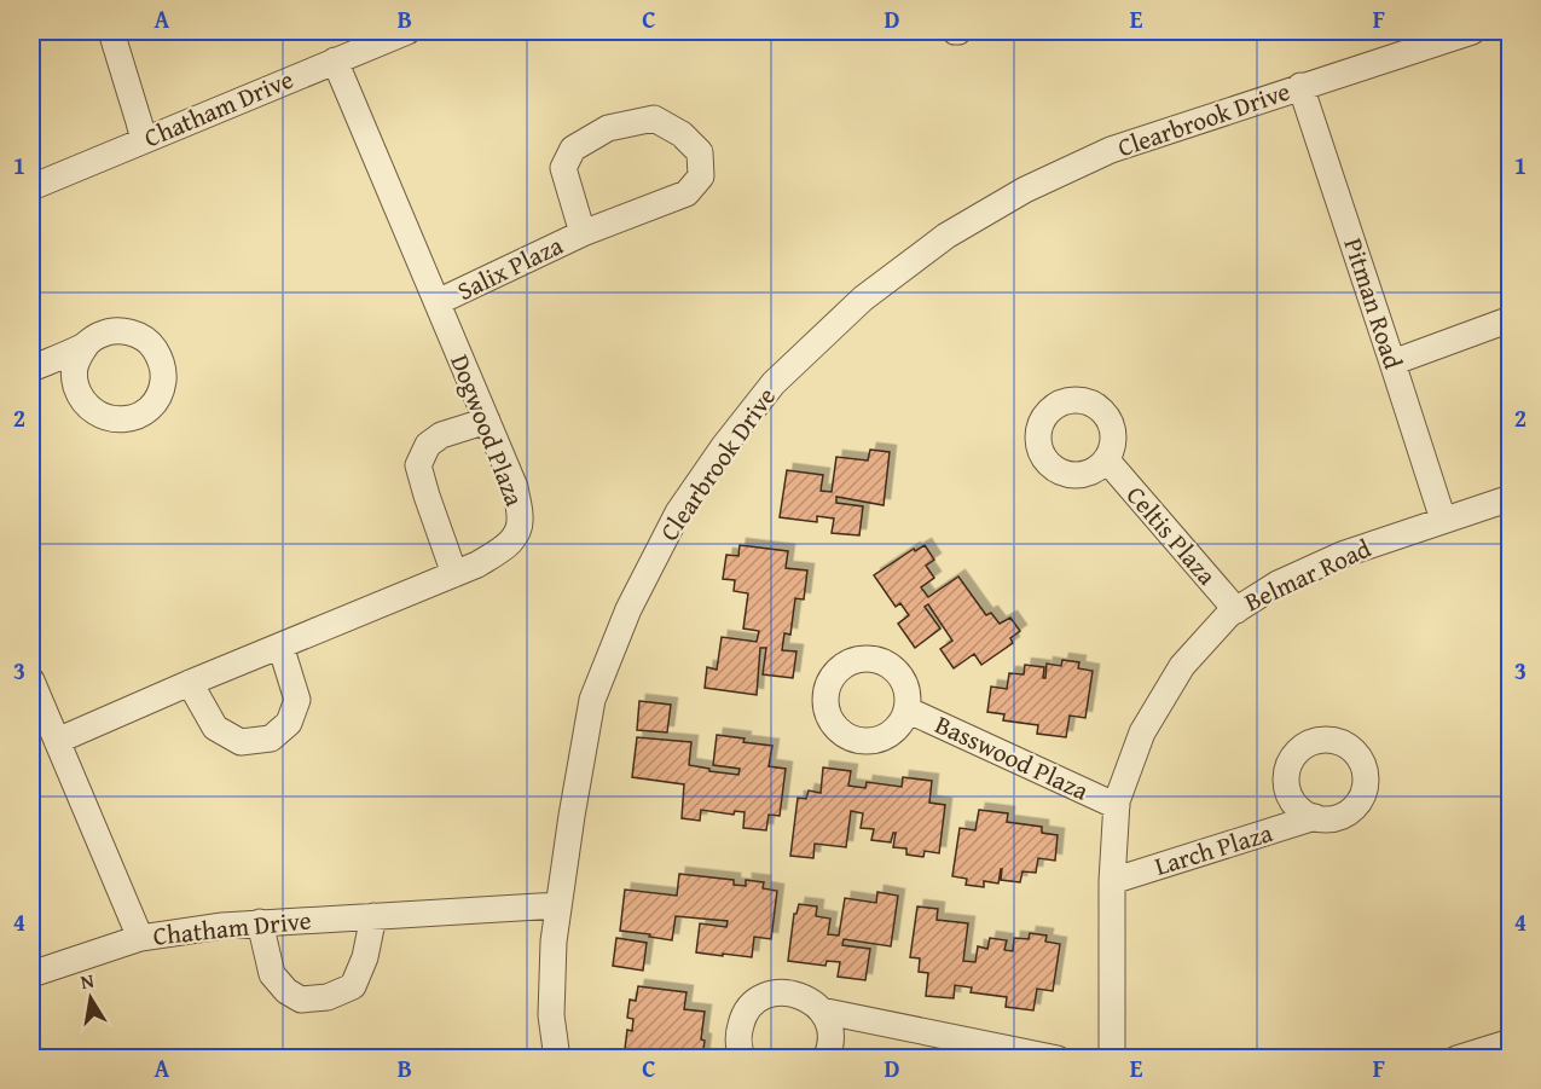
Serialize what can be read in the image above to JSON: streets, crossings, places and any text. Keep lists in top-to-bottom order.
{
  "streets": {
    "street": [
      "Chatham Drive",
      "Clearbrook Drive",
      "Salix Plaza",
      "Pitman Road",
      "Dogwood Plaza",
      "Celtis Plaza",
      "Belmar Road",
      "Basswood Plaza",
      "Larch Plaza"
    ]
  },
  "crossings": [
    ["Chatham Drive", "Clearbrook Drive"],
    ["Chatham Drive", "Dogwood Plaza"],
    ["Clearbrook Drive", "Pitman Road"],
    ["Salix Plaza", "Dogwood Plaza"],
    ["Pitman Road", "Belmar Road"],
    ["Celtis Plaza", "Belmar Road"],
    ["Belmar Road", "Basswood Plaza"],
    ["Belmar Road", "Larch Plaza"]
  ],
  "north": "top",
  "grid": {
    "columns": [
      "A",
      "B",
      "C",
      "D",
      "E",
      "F"
    ],
    "rows": [
      "1",
      "2",
      "3",
      "4"
    ]
  }
}
